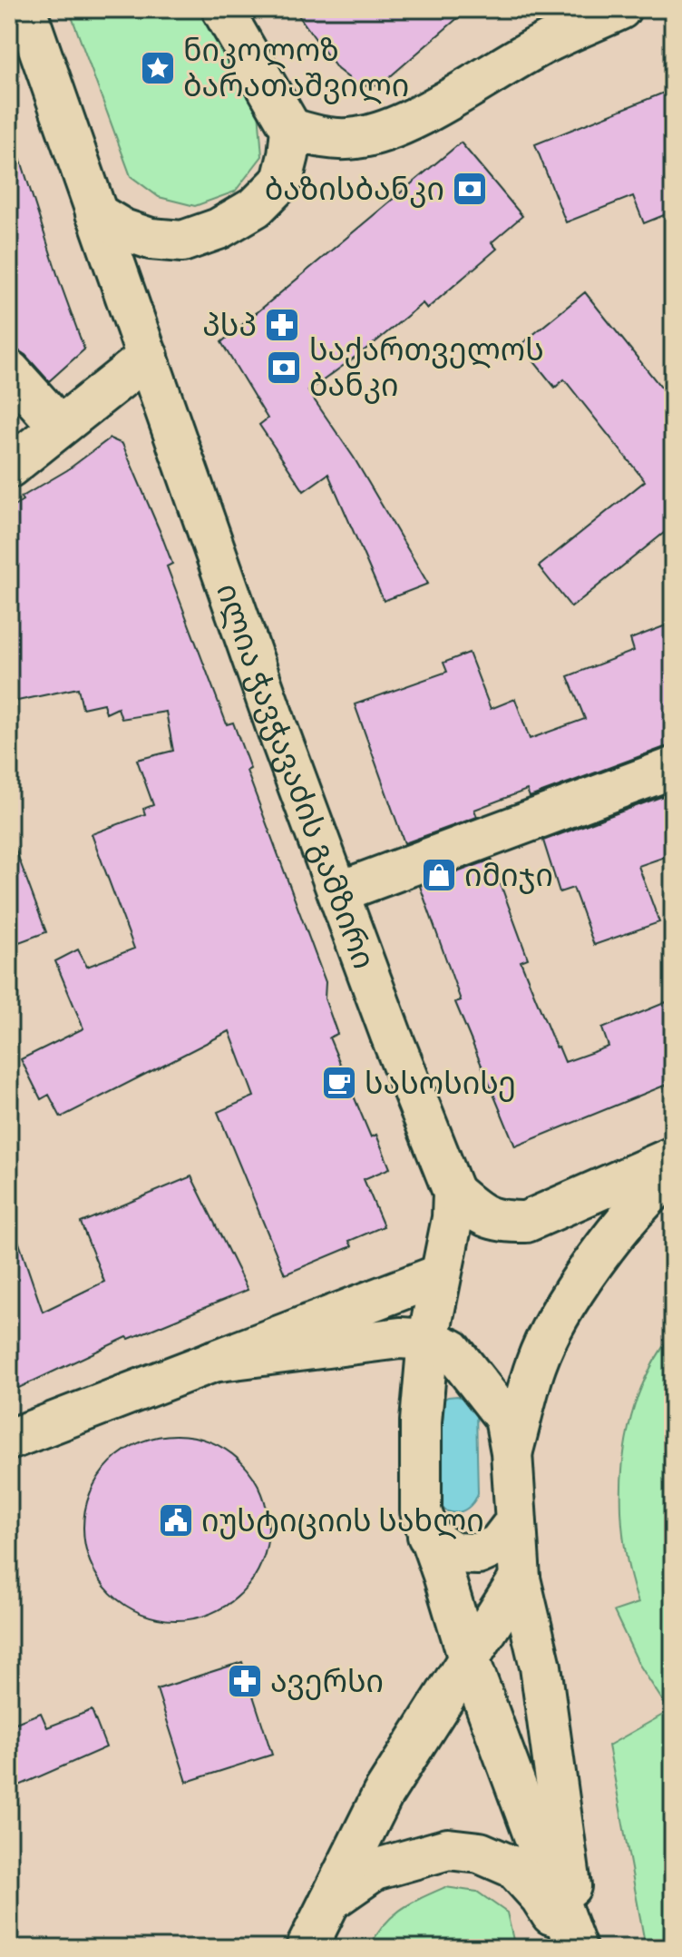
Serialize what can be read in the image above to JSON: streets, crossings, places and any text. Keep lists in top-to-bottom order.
{
  "streets": {
    "main road": ["ილია ჭავჭავაძის გამზირი"]
  },
  "places": {
    "place": ["ნიკოლოზ ბარათაშვილი"],
    "bank": ["ბაზისბანკი", "საქართველოს ბანკი"],
    "pharmacy": ["პსპ", "ავერსი"],
    "shop": ["იმიჯი"],
    "cafe": ["სასოსისე"],
    "public building": ["იუსტიციის სახლი"]
  }
}
